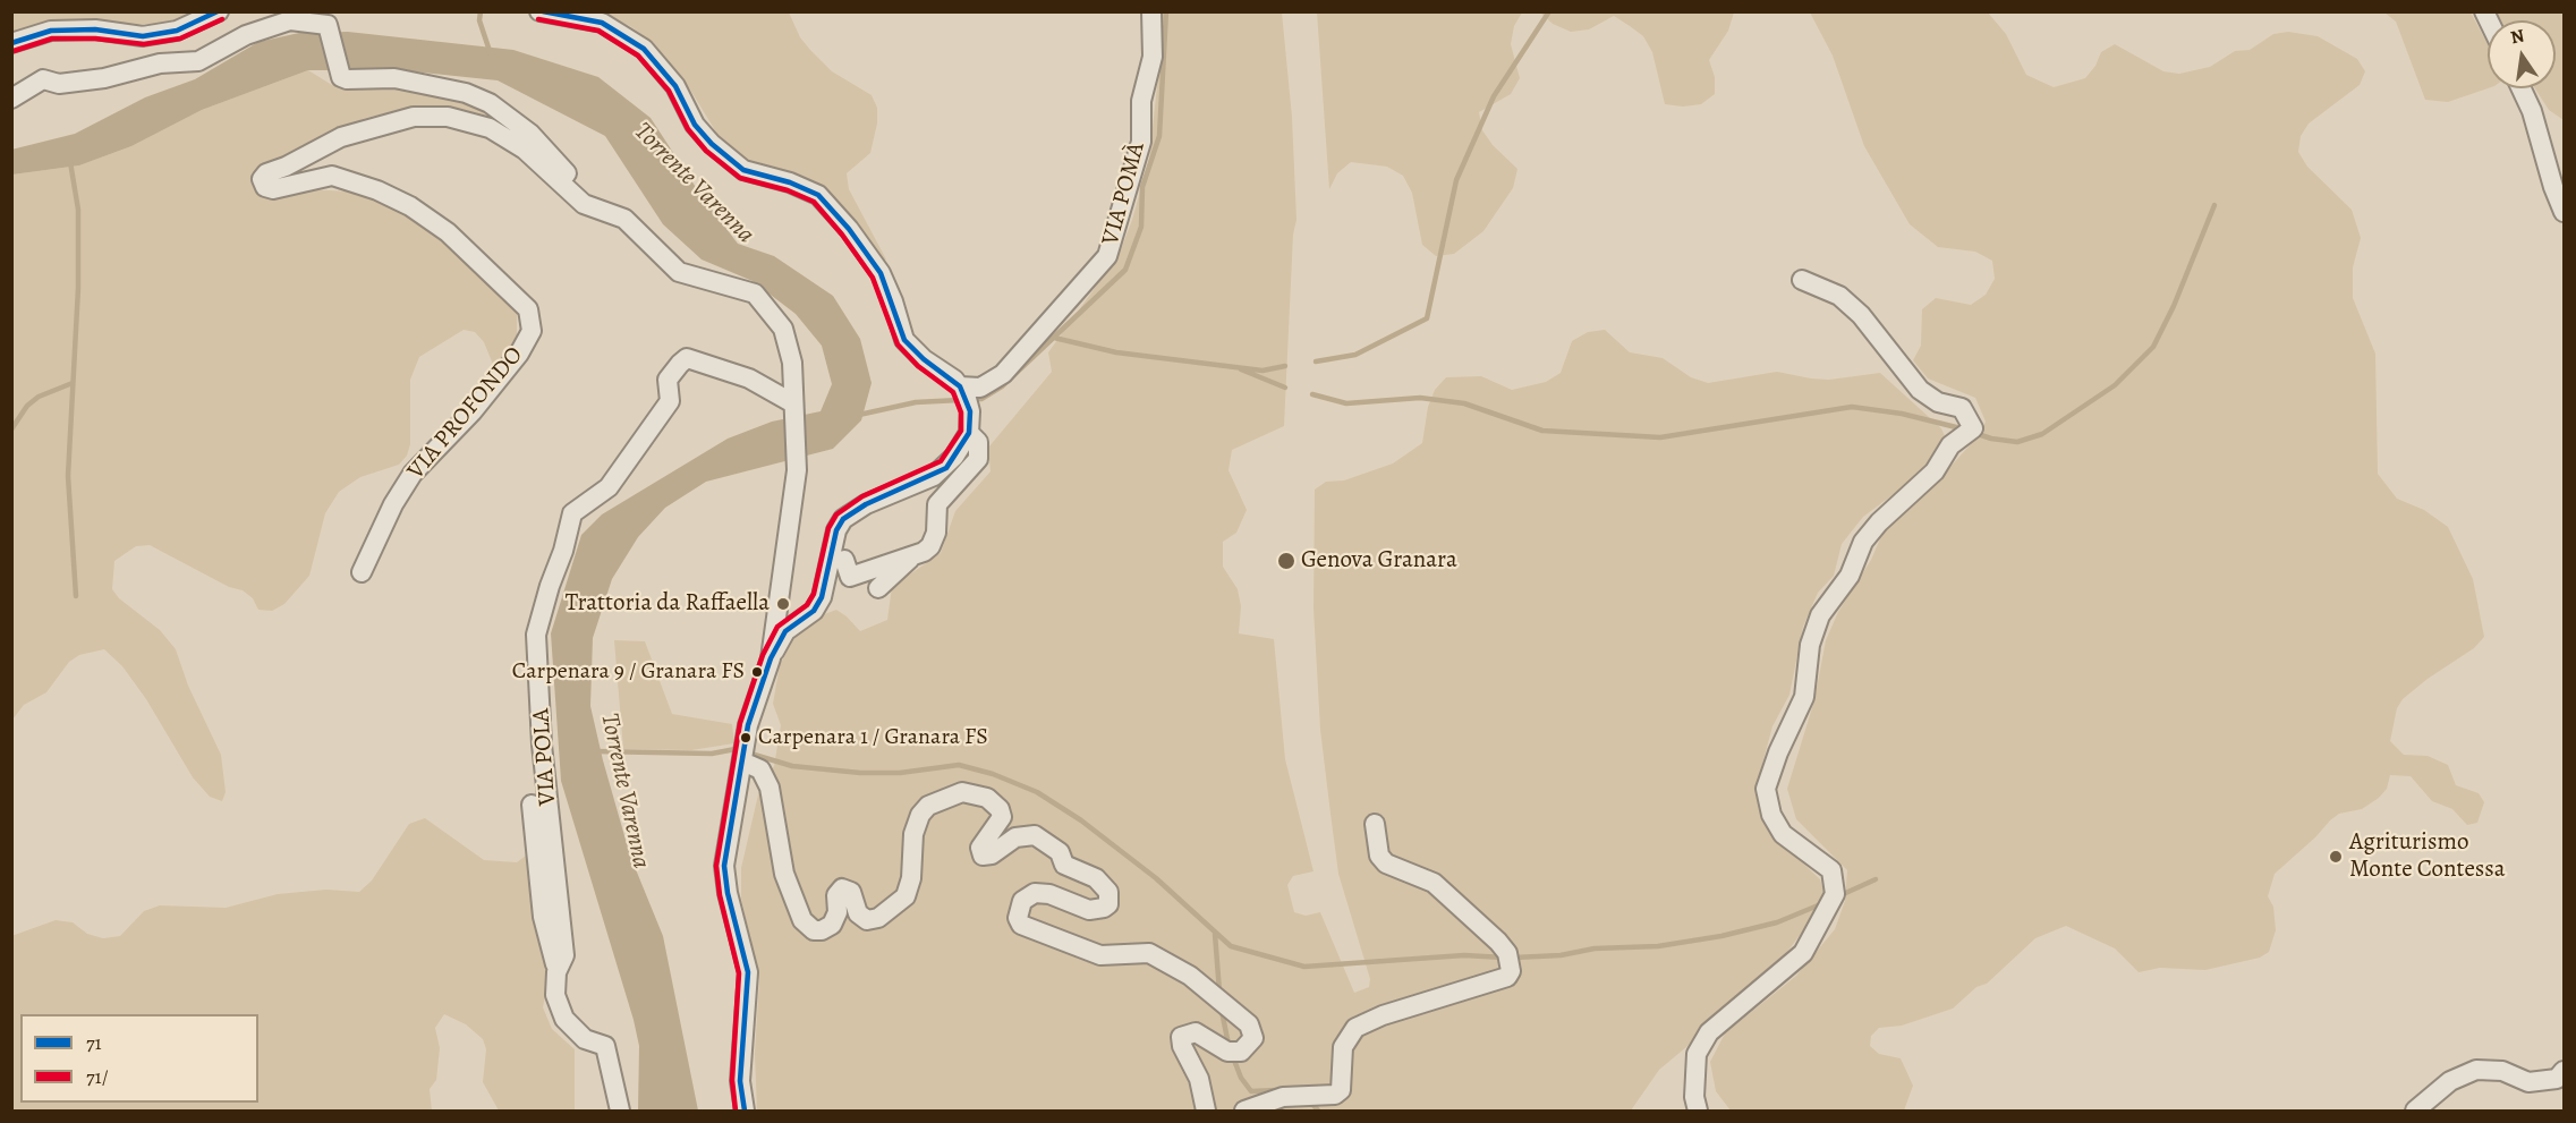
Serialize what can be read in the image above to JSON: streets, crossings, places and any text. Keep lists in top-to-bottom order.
{
  "streets": {
    "street": ["VIA POMÀ", "VIA PROFONDO", "VIA POLA"]
  },
  "crossings": [
    ["VIA PROFONDO", "VIA POLA"]
  ],
  "water": ["Torrente Varenna"],
  "places": [
    "Genova Granara",
    "Trattoria da Raffaella",
    "Carpenara 9 / Granara FS",
    "Carpenara 1 / Granara FS",
    "Agriturismo Monte Contessa"
  ],
  "lines": ["transit line 71", "transit line 71/"],
  "legend": ["71", "71/"],
  "north": "top"
}
